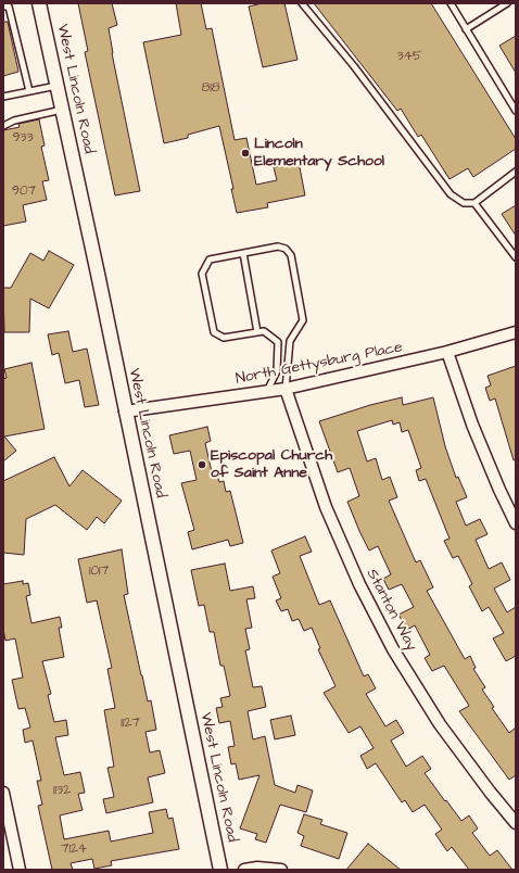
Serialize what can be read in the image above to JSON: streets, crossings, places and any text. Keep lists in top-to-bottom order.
{
  "streets": {
    "street": ["West Lincoln Road", "North Gettysburg Place", "Stanton Way"]
  },
  "crossings": [
    ["West Lincoln Road", "North Gettysburg Place"],
    ["North Gettysburg Place", "Stanton Way"]
  ],
  "places": ["Lincoln Elementary School", "Episcopal Church of Saint Anne"],
  "house_numbers": [
    "345",
    "818",
    "933",
    "907",
    "1017",
    "1127",
    "1132",
    "7124"
  ]
}
